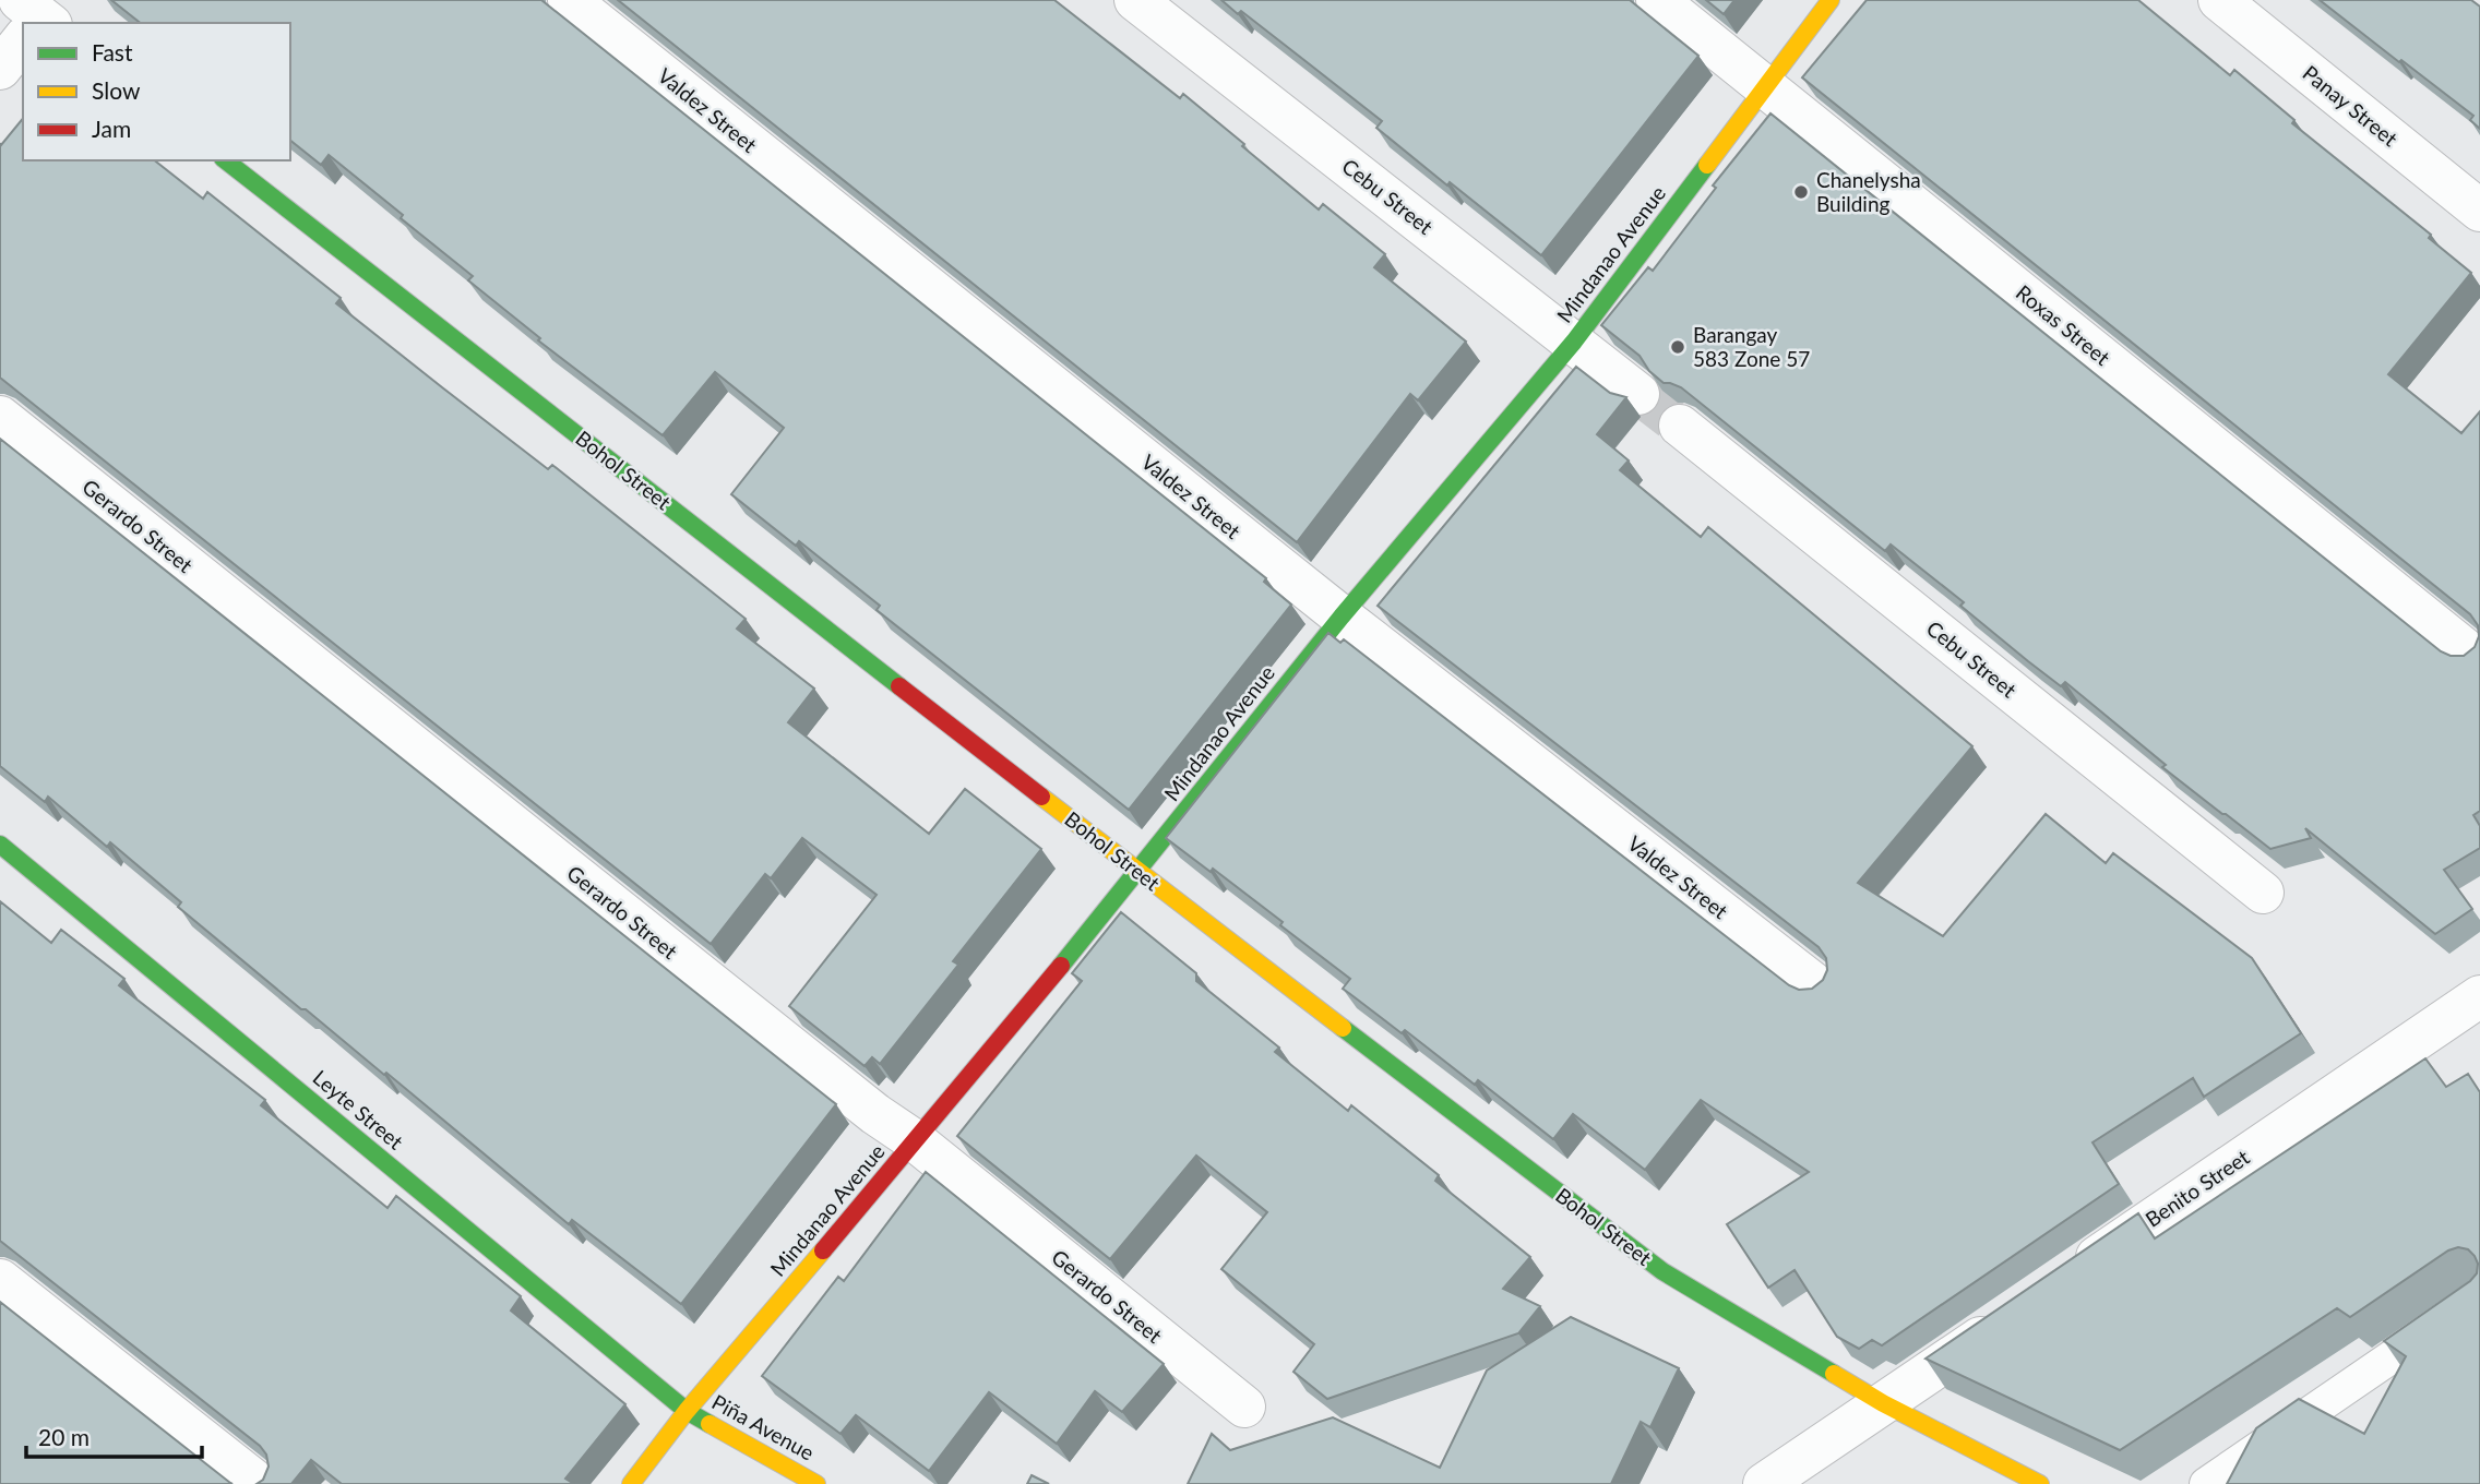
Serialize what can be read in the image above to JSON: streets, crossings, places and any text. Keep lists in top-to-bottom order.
{
  "streets": {
    "street": [
      "Panay Street",
      "Valdez Street",
      "Cebu Street",
      "Mindanao Avenue",
      "Roxas Street",
      "Bohol Street",
      "Gerardo Street",
      "Leyte Street",
      "Benito Street",
      "Piña Avenue"
    ]
  },
  "crossings": [
    ["Valdez Street", "Mindanao Avenue"],
    ["Cebu Street", "Mindanao Avenue"],
    ["Mindanao Avenue", "Roxas Street"],
    ["Mindanao Avenue", "Bohol Street"],
    ["Mindanao Avenue", "Gerardo Street"],
    ["Mindanao Avenue", "Leyte Street"],
    ["Mindanao Avenue", "Piña Avenue"],
    ["Leyte Street", "Piña Avenue"]
  ],
  "places": ["Chanelysha Building", "Barangay 583 Zone 57"],
  "legend": ["Fast", "Slow", "Jam"],
  "scale_bar": "20 m"
}
